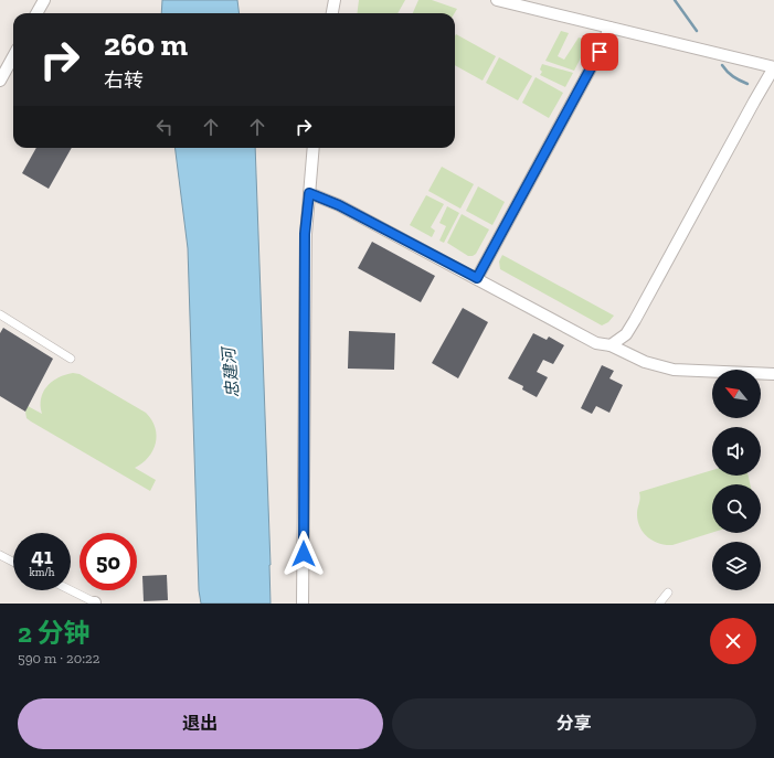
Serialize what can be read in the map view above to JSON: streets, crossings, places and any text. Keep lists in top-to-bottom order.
{
  "water": ["忠建河"],
  "north": "top left",
  "page": {
    "turn": ["260 m", "右转"],
    "speed": "41 km/h",
    "limit": "50",
    "heading": ["2 分钟", "590 m · 20:22"],
    "buttons": ["退出", "分享"]
  }
}
